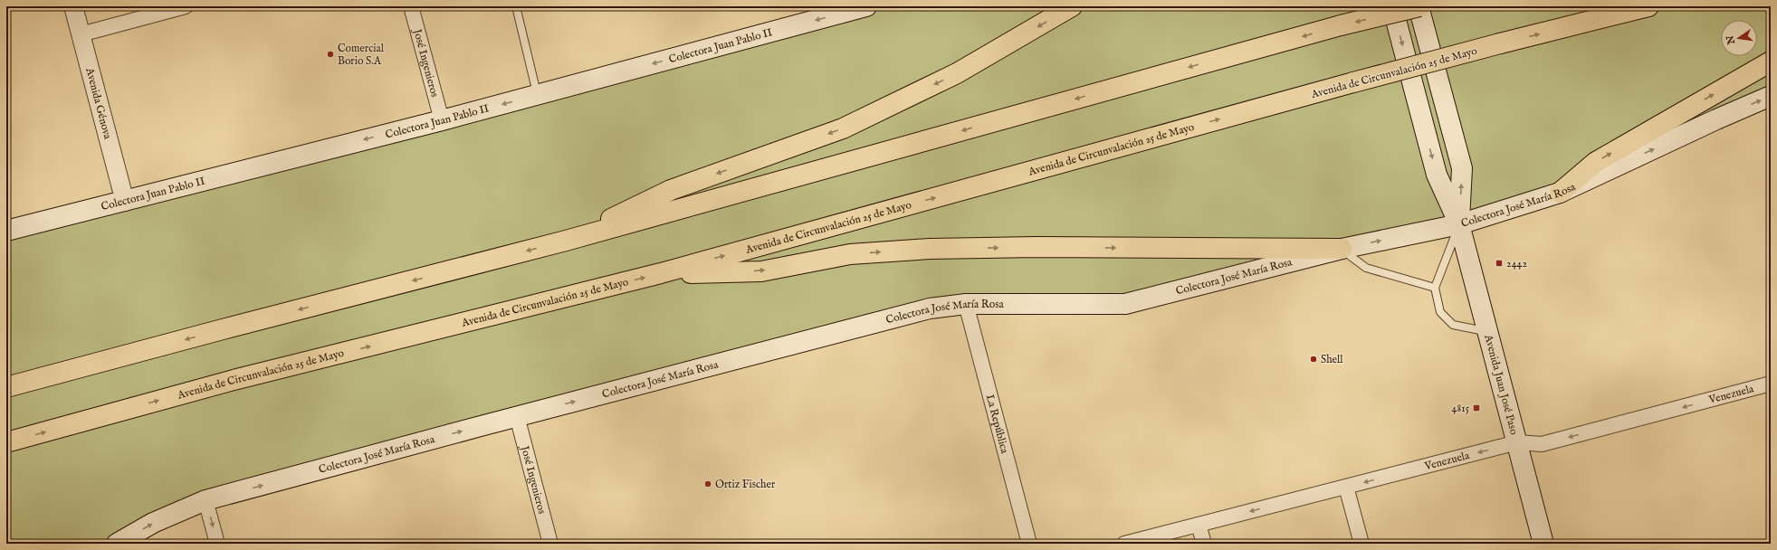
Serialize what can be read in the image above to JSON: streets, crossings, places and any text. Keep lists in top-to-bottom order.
{
  "streets": {
    "highway": ["Avenida de Circunvalación 25 de Mayo"],
    "main road": ["Colectora Juan Pablo II", "Colectora José María Rosa", "Avenida Juan José Paso"],
    "street": [
      "José Ingenieros",
      "Avenida Génova",
      "Venezuela",
      "La República"
    ]
  },
  "crossings": [
    ["Colectora Juan Pablo II", "José Ingenieros"],
    ["Colectora Juan Pablo II", "Avenida Génova"],
    ["José Ingenieros", "Colectora José María Rosa"],
    ["Colectora José María Rosa", "Avenida Juan José Paso"],
    ["Colectora José María Rosa", "La República"],
    ["Avenida Juan José Paso", "Venezuela"]
  ],
  "one_way": ["Colectora Juan Pablo II", "Colectora José María Rosa", "Venezuela"],
  "places": {
    "other": ["Comercial Borio S.A", "Shell", "Ortiz Fischer"],
    "transit": ["2442", "4815"]
  },
  "north": "left"
}
